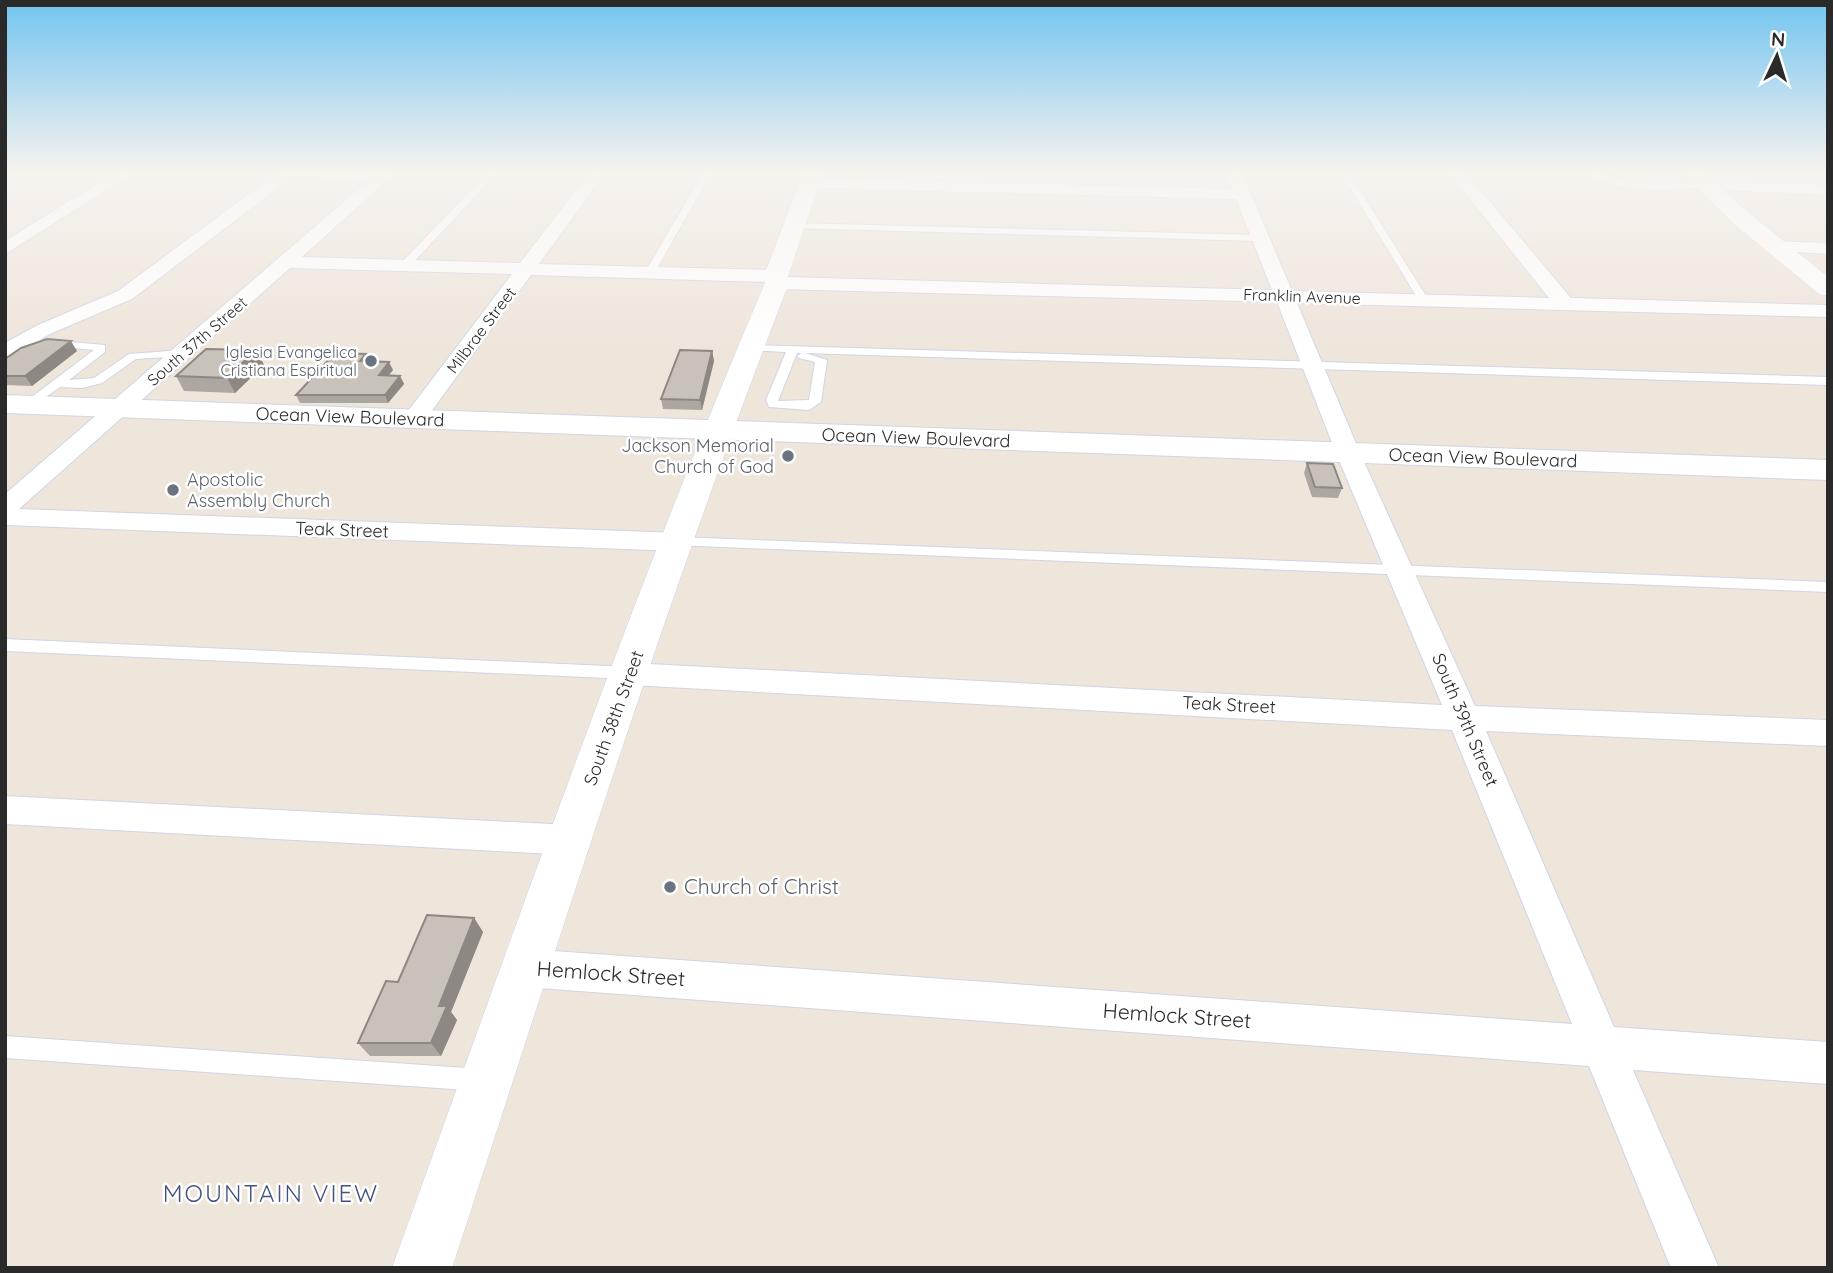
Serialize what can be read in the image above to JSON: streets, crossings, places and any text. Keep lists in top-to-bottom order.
{
  "streets": {
    "main road": ["Ocean View Boulevard"],
    "street": [
      "Franklin Avenue",
      "Milbrae Street",
      "South 37th Street",
      "Teak Street",
      "South 38th Street",
      "South 39th Street",
      "Hemlock Street"
    ]
  },
  "crossings": [
    ["Franklin Avenue", "Milbrae Street"],
    ["Franklin Avenue", "South 37th Street"],
    ["Franklin Avenue", "South 38th Street"],
    ["Franklin Avenue", "South 39th Street"],
    ["Milbrae Street", "Ocean View Boulevard"],
    ["South 37th Street", "Ocean View Boulevard"],
    ["Ocean View Boulevard", "South 38th Street"],
    ["Ocean View Boulevard", "South 39th Street"],
    ["Teak Street", "South 38th Street"],
    ["Teak Street", "South 39th Street"],
    ["South 38th Street", "Hemlock Street"],
    ["South 39th Street", "Hemlock Street"]
  ],
  "districts": ["MOUNTAIN VIEW"],
  "places": [
    "Iglesia Evangelica Cristiana Espiritual",
    "Jackson Memorial Church of God",
    "Apostolic Assembly Church",
    "Church of Christ"
  ],
  "north": "top"
}
